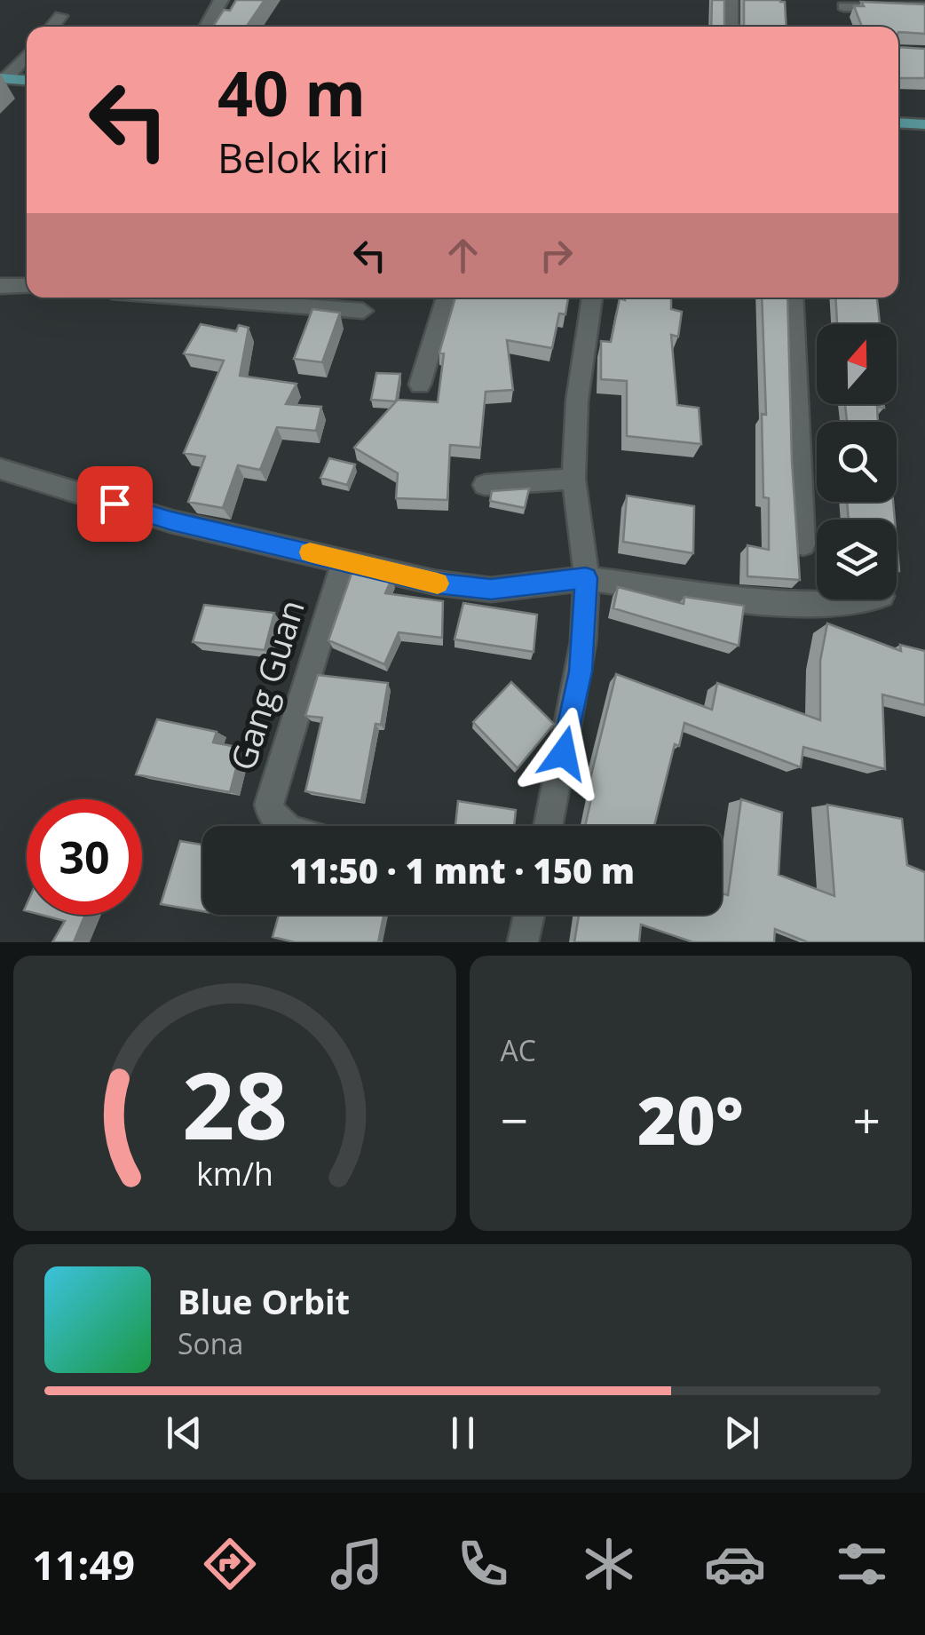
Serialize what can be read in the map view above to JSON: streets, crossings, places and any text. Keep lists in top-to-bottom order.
{
  "streets": {
    "street": ["Gang Guan"]
  },
  "north": "top",
  "page": {
    "turn": ["40 m", "Belok kiri"],
    "limit": "30",
    "trip": "11:50 · 1 mnt · 150 m",
    "tile": "AC",
    "heat": ["−", "20°", "+"],
    "song": ["Blue Orbit", "Sona"],
    "tabs": "11:49",
    "gauge": ["28", "km/h"]
  }
}
